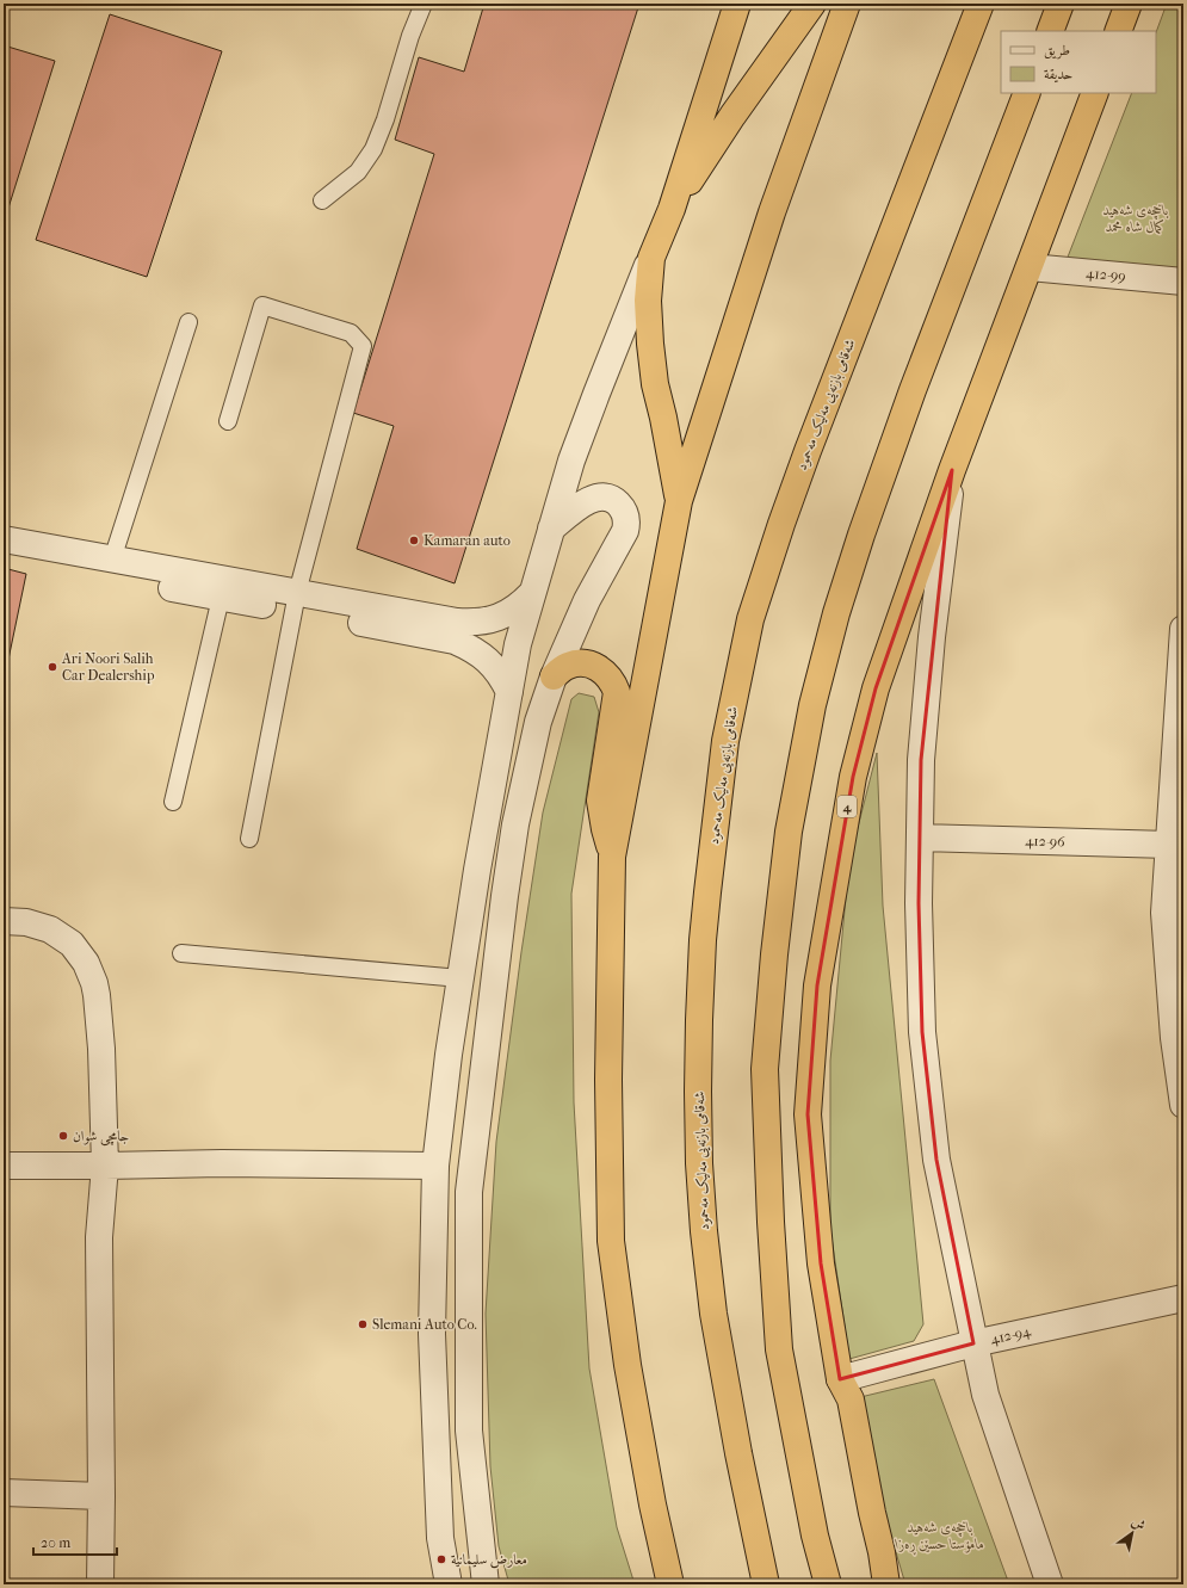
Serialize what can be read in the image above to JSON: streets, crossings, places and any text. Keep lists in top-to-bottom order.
{
  "streets": {
    "highway": ["شەقامی بازنەیی مەلیک مەحمود", "4"],
    "street": ["412-99", "412-96", "412-94"]
  },
  "crossings": [
    ["412-99", "4"],
    ["4", "412-94"]
  ],
  "parks": ["باخچەی شەهید کمال شاە محمد", "باخچەی شەهید مامۆستا حسێن ڕەزا"],
  "places": [
    "Kamaran auto",
    "Ari Noori Salih Car Dealership",
    "جامچی شوان",
    "Slemani Auto Co.",
    "معارض سليمانية"
  ],
  "legend": ["طريق", "حديقة"],
  "scale_bar": "20 m",
  "north": "top right"
}
